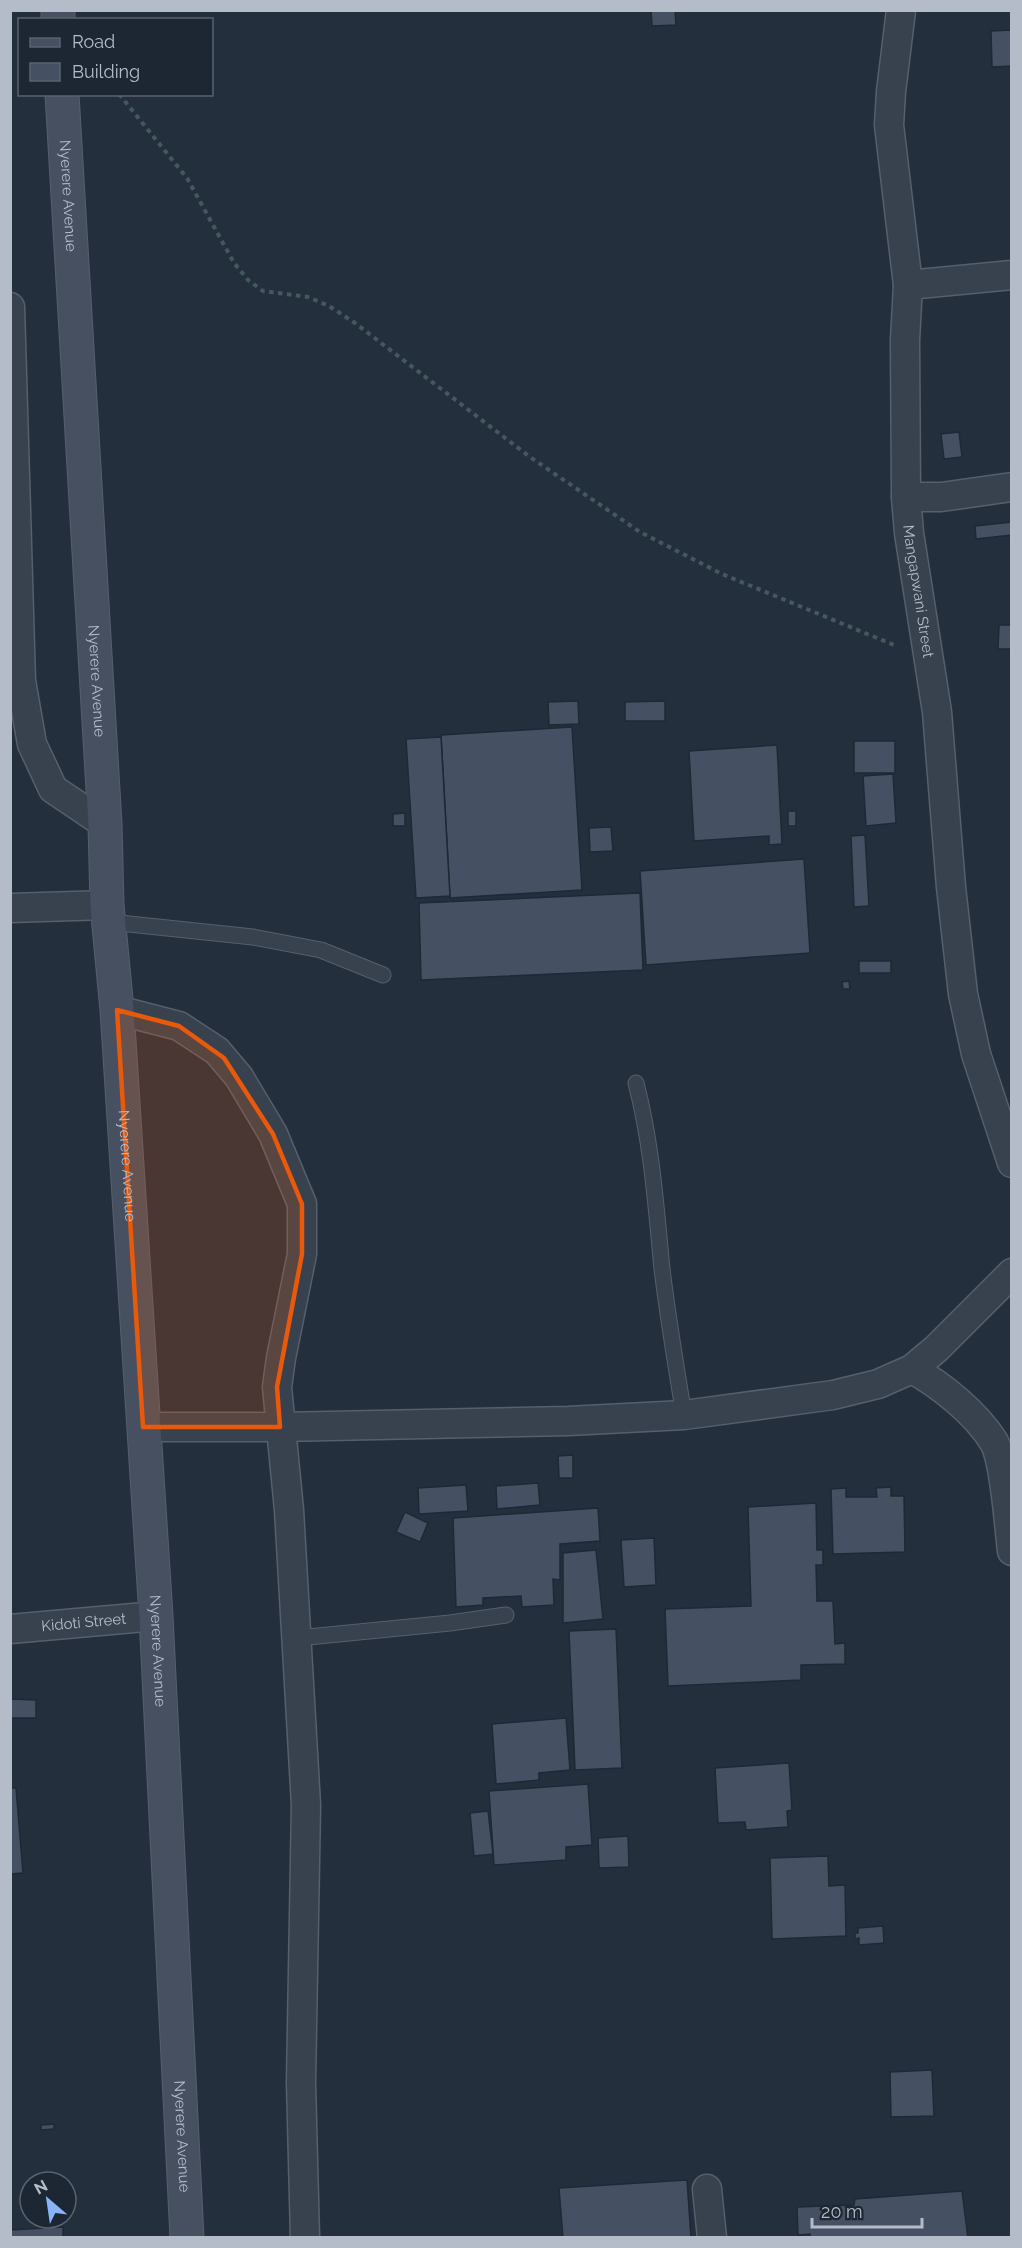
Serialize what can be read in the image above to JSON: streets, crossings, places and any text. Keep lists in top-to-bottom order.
{
  "streets": {
    "street": ["Nyerere Avenue", "Mangapwani Street", "Kidoti Street"]
  },
  "crossings": [
    ["Nyerere Avenue", "Kidoti Street"]
  ],
  "legend": ["Road", "Building"],
  "scale_bar": "20 m",
  "north": "top left"
}
